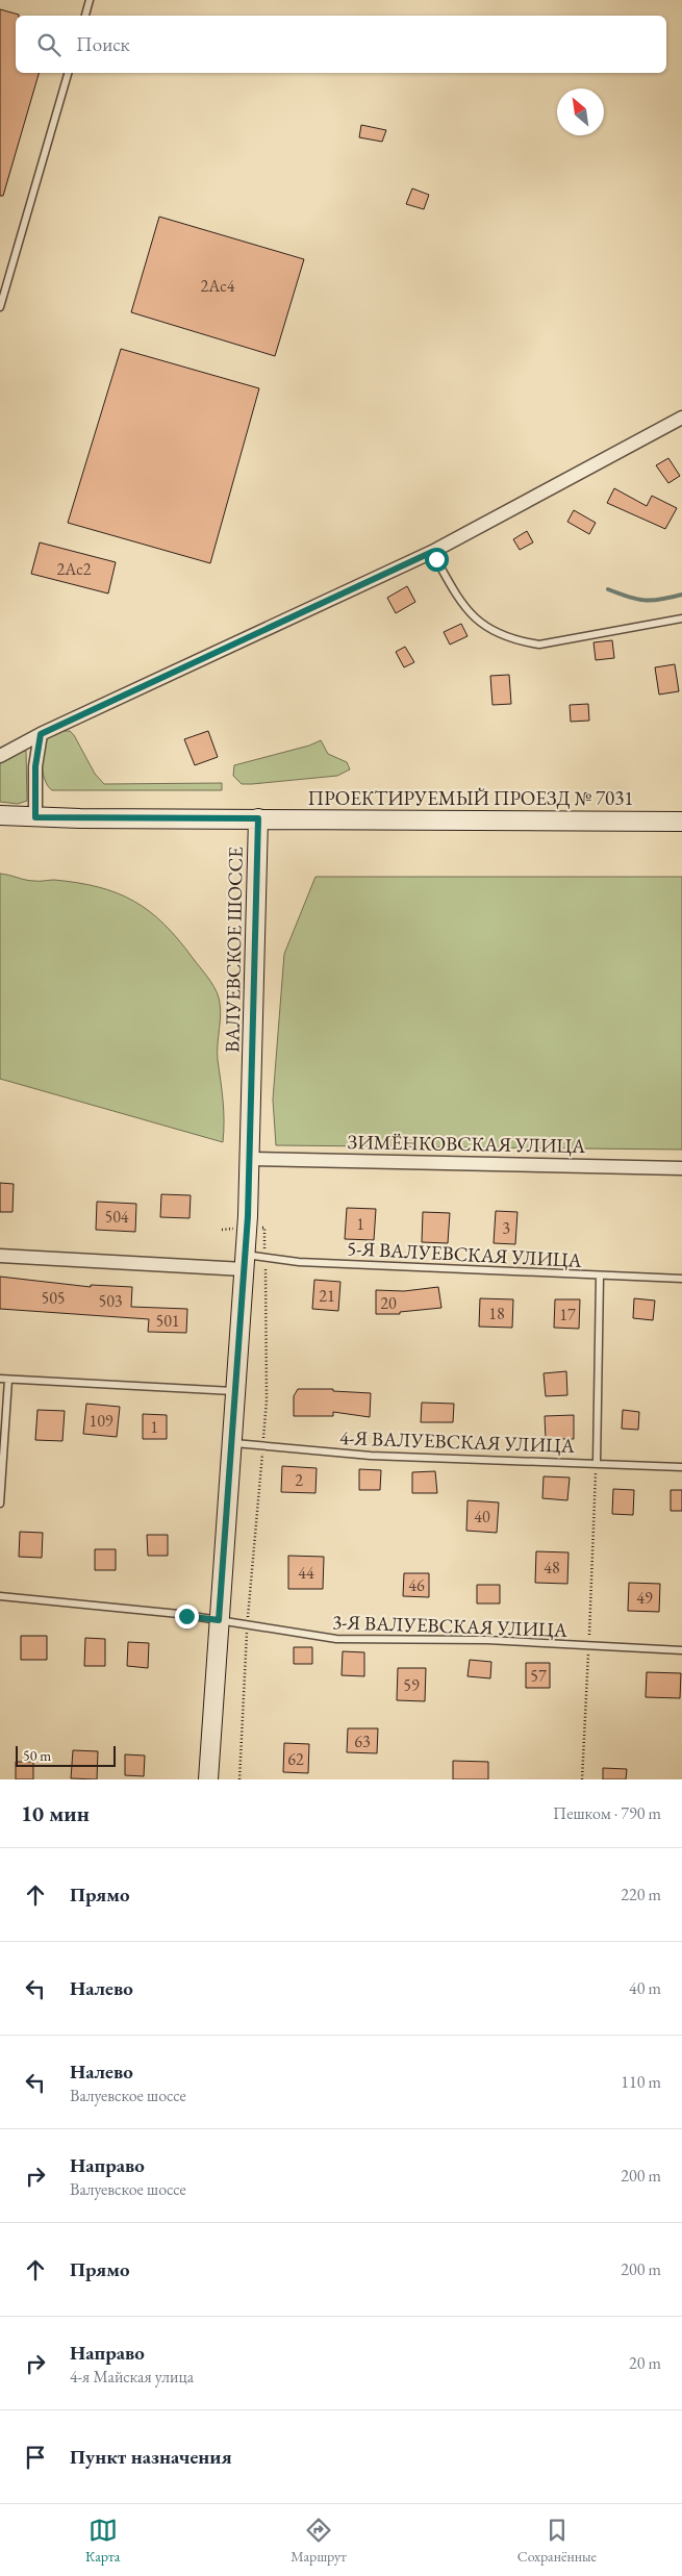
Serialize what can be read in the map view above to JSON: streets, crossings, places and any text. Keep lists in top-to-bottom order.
{
  "streets": {
    "street": ["ПРОЕКТИРУЕМЫЙ ПРОЕЗД № 7031", "ВАЛУЕВСКОЕ ШОССЕ", "ЗИМЁНКОВСКАЯ УЛИЦА"],
    "lane": ["5-Я ВАЛУЕВСКАЯ УЛИЦА", "4-Я ВАЛУЕВСКАЯ УЛИЦА", "3-Я ВАЛУЕВСКАЯ УЛИЦА"]
  },
  "crossings": [
    ["ПРОЕКТИРУЕМЫЙ ПРОЕЗД № 7031", "ВАЛУЕВСКОЕ ШОССЕ"],
    ["ВАЛУЕВСКОЕ ШОССЕ", "ЗИМЁНКОВСКАЯ УЛИЦА"],
    ["ВАЛУЕВСКОЕ ШОССЕ", "5-Я ВАЛУЕВСКАЯ УЛИЦА"],
    ["ВАЛУЕВСКОЕ ШОССЕ", "4-Я ВАЛУЕВСКАЯ УЛИЦА"],
    ["ВАЛУЕВСКОЕ ШОССЕ", "3-Я ВАЛУЕВСКАЯ УЛИЦА"]
  ],
  "house_numbers": [
    "2Ас4",
    "2Ас2",
    "504",
    "1",
    "3",
    "21",
    "505",
    "503",
    "20",
    "18",
    "17",
    "501",
    "109",
    "1",
    "2",
    "40",
    "48",
    "44",
    "46",
    "49",
    "57",
    "59",
    "63",
    "62"
  ],
  "scale_bar": "50 m",
  "north": "top left",
  "page": {
    "search": "Поиск",
    "scale": "50 m",
    "heading": ["10 мин", "Пешком · 790 m"],
    "list": [
      ["Прямо", "220 m"],
      ["Налево", "40 m"],
      ["Налево", "Валуевское шоссе", "110 m"],
      ["Направо", "Валуевское шоссе", "200 m"],
      ["Прямо", "200 m"],
      ["Направо", "4-я Майская улица", "20 m"],
      "Пункт назначения"
    ],
    "nav": ["Карта", "Маршрут", "Сохранённые"]
  }
}
